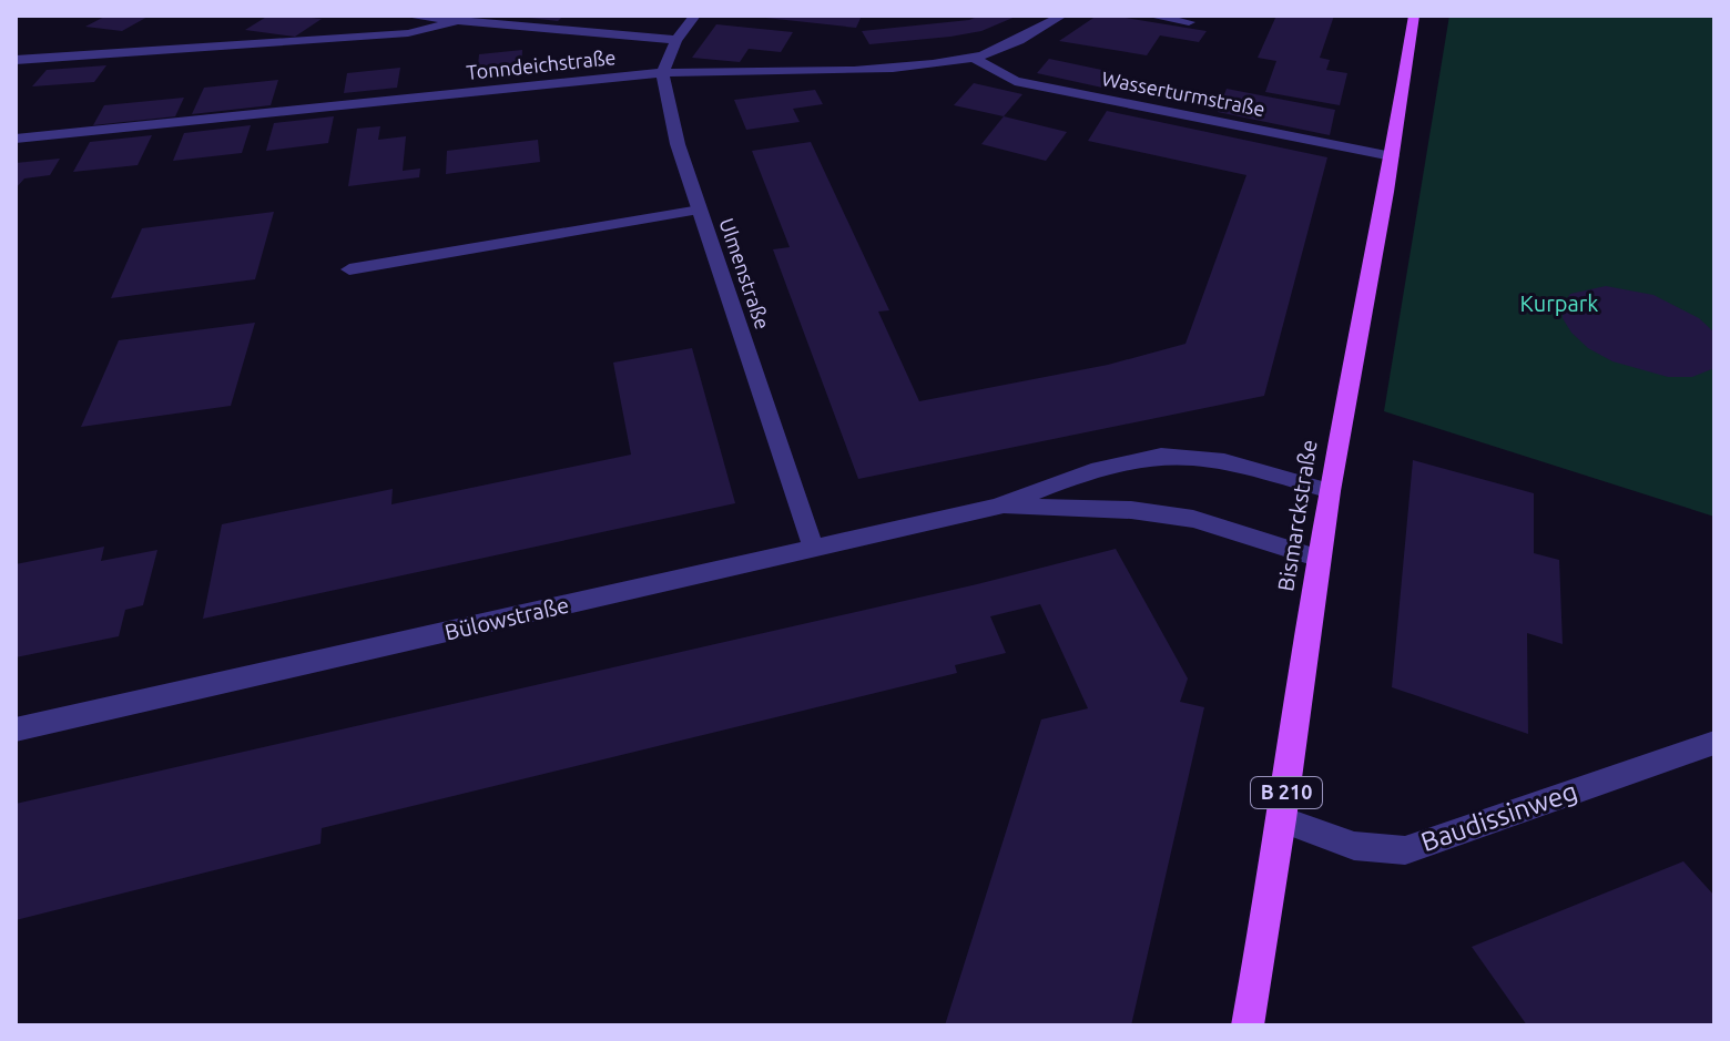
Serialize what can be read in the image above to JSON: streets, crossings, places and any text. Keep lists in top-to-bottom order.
{
  "streets": {
    "main road": ["Bismarckstraße", "B 210"],
    "street": [
      "Tonndeichstraße",
      "Wasserturmstraße",
      "Ulmenstraße",
      "Bülowstraße",
      "Baudissinweg"
    ]
  },
  "crossings": [
    ["Tonndeichstraße", "Wasserturmstraße"],
    ["Tonndeichstraße", "Ulmenstraße"],
    ["Wasserturmstraße", "Bismarckstraße"],
    ["Ulmenstraße", "Bülowstraße"],
    ["Bismarckstraße", "Bülowstraße"],
    ["Bismarckstraße", "Baudissinweg"]
  ],
  "parks": ["Kurpark"]
}
